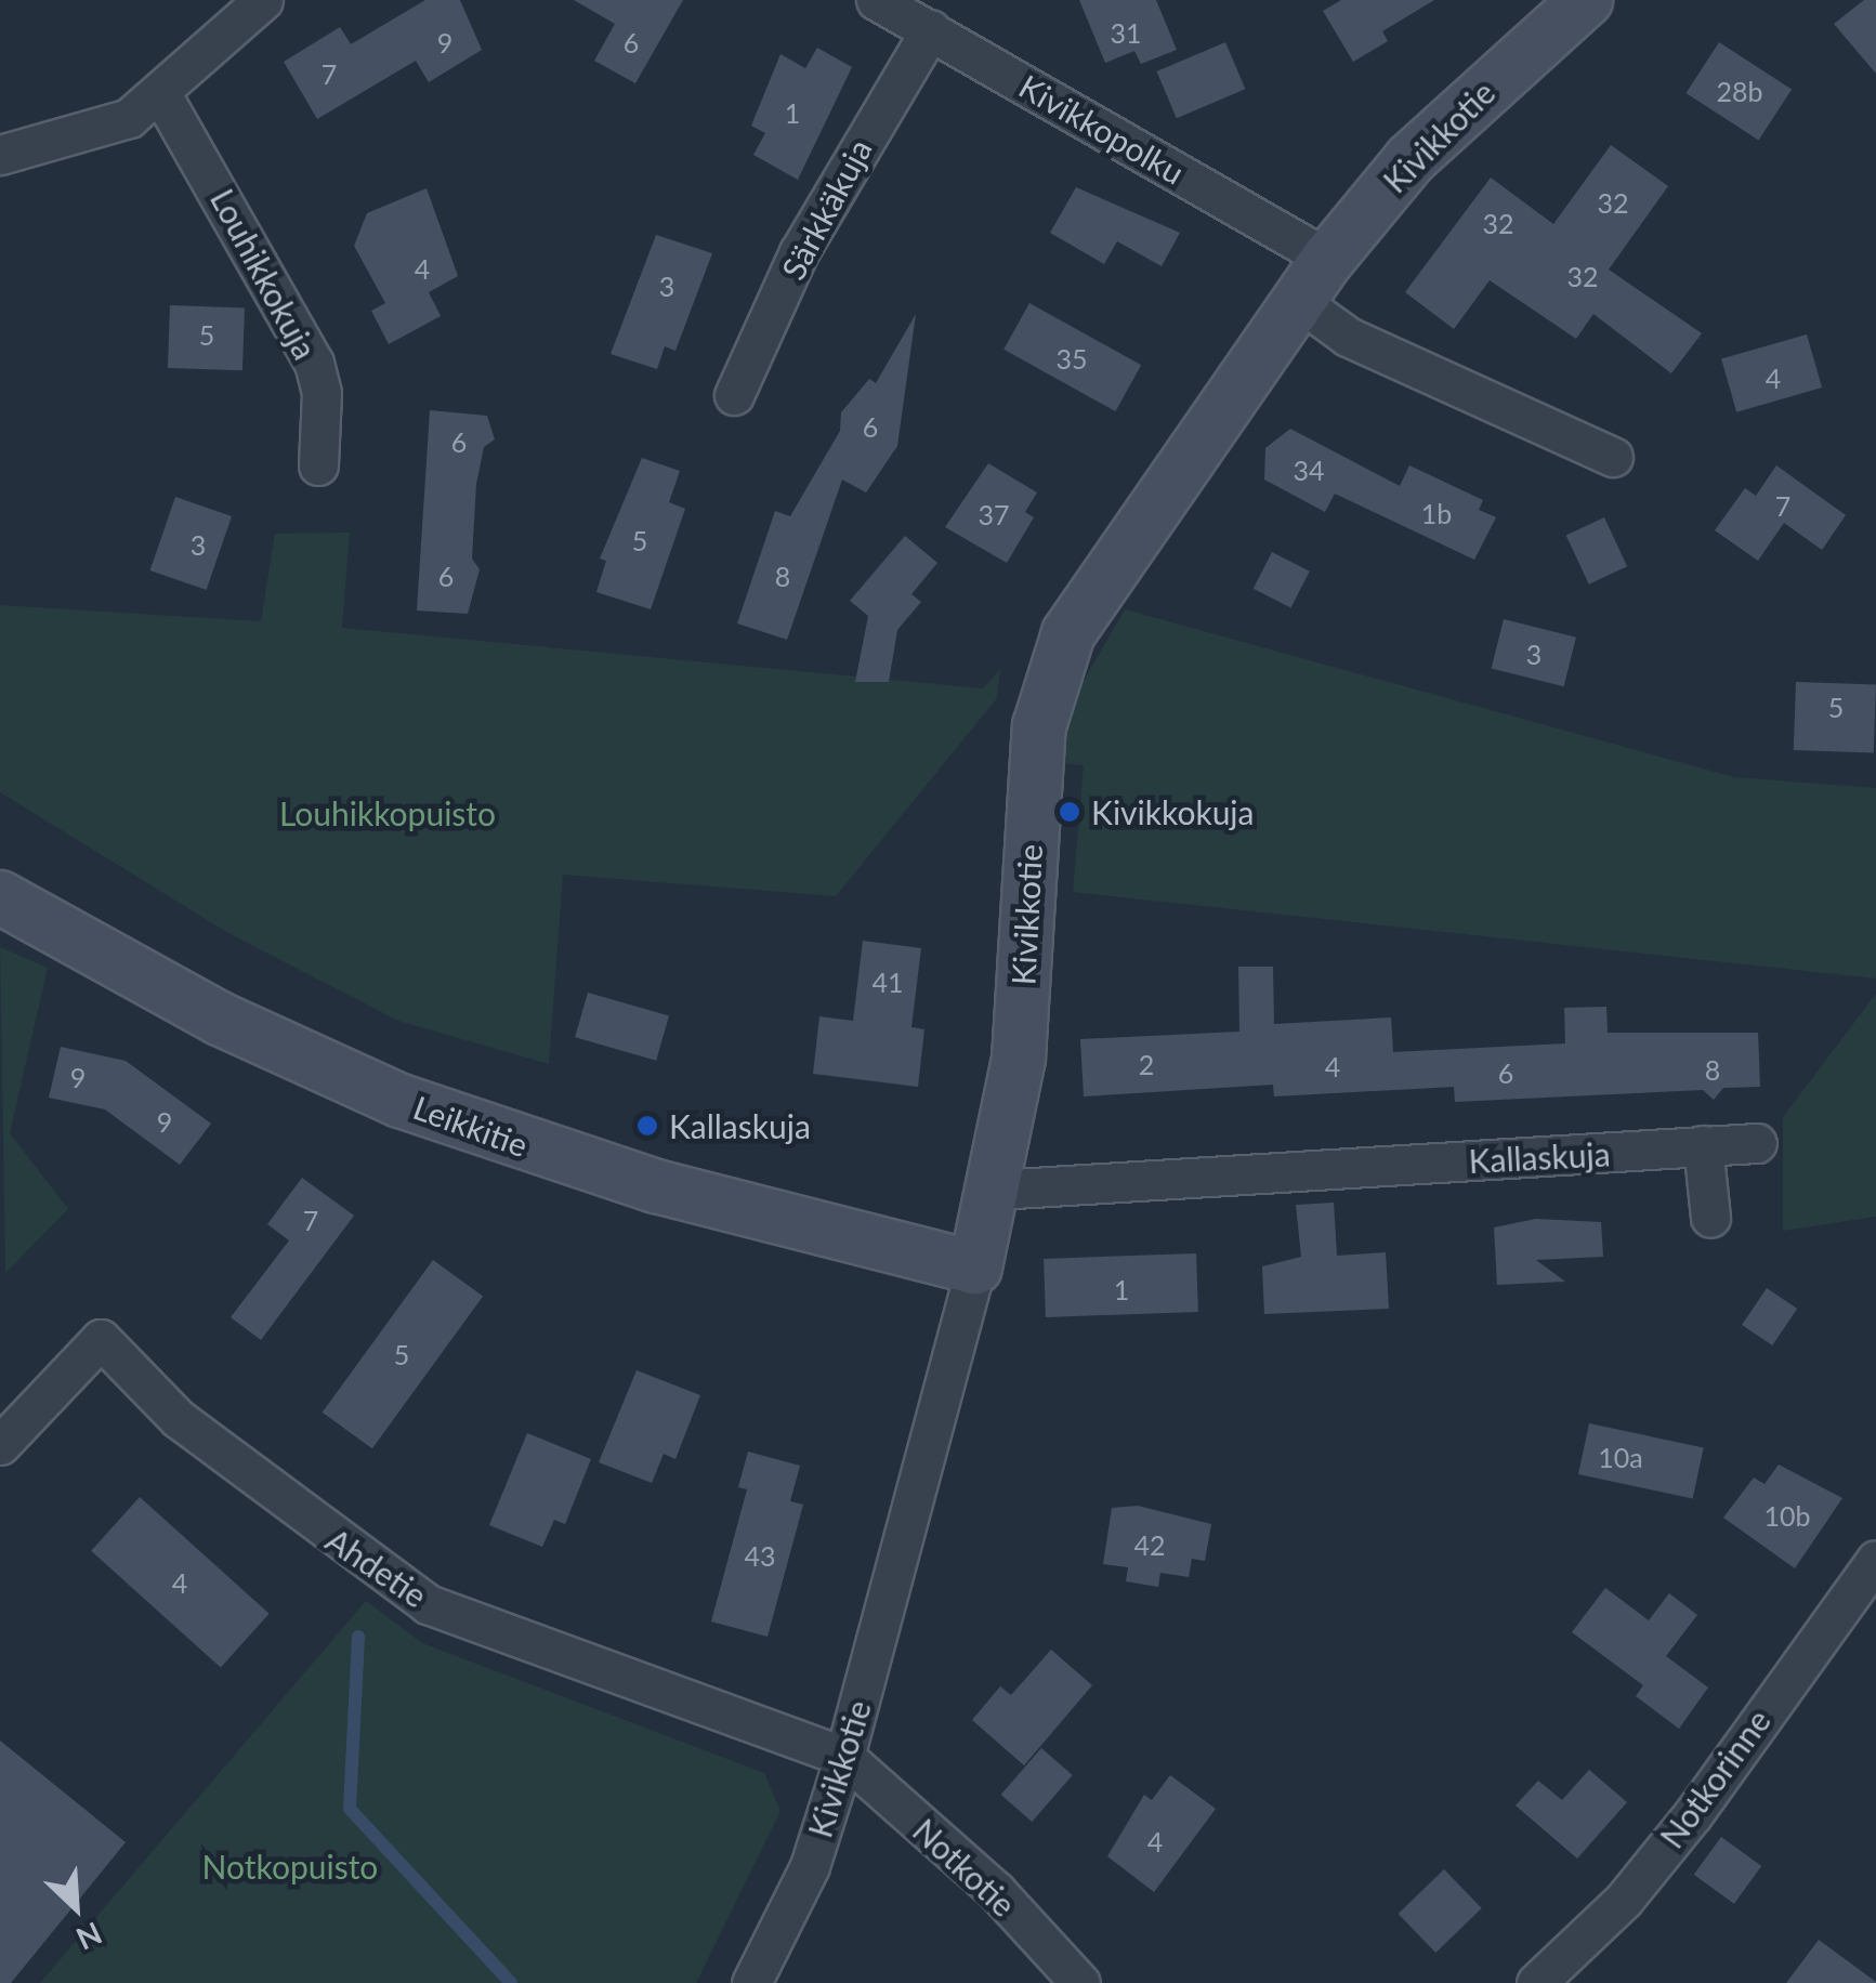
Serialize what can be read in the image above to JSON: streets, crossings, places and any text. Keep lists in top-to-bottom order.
{
  "streets": {
    "street": [
      "Kivikkopolku",
      "Kivikkotie",
      "Särkkäkuja",
      "Louhikkokuja",
      "Leikkitie",
      "Kallaskuja",
      "Ahdetie",
      "Notkorinne",
      "Notkotie"
    ]
  },
  "crossings": [
    ["Kivikkopolku", "Kivikkotie"],
    ["Kivikkopolku", "Särkkäkuja"],
    ["Kivikkotie", "Leikkitie"],
    ["Kivikkotie", "Kallaskuja"],
    ["Kivikkotie", "Ahdetie"],
    ["Kivikkotie", "Notkotie"],
    ["Ahdetie", "Notkotie"]
  ],
  "parks": ["Louhikkopuisto", "Notkopuisto"],
  "places": ["Kivikkokuja", "Kallaskuja"],
  "house_numbers": [
    "31",
    "9",
    "6",
    "7",
    "28b",
    "1",
    "32",
    "32",
    "4",
    "32",
    "3",
    "5",
    "35",
    "4",
    "6",
    "6",
    "34",
    "7",
    "1b",
    "37",
    "5",
    "3",
    "6",
    "8",
    "3",
    "5",
    "41",
    "2",
    "4",
    "8",
    "6",
    "9",
    "9",
    "7",
    "1",
    "5",
    "10a",
    "10b",
    "42",
    "43",
    "4",
    "4"
  ],
  "north": "bottom right"
}
